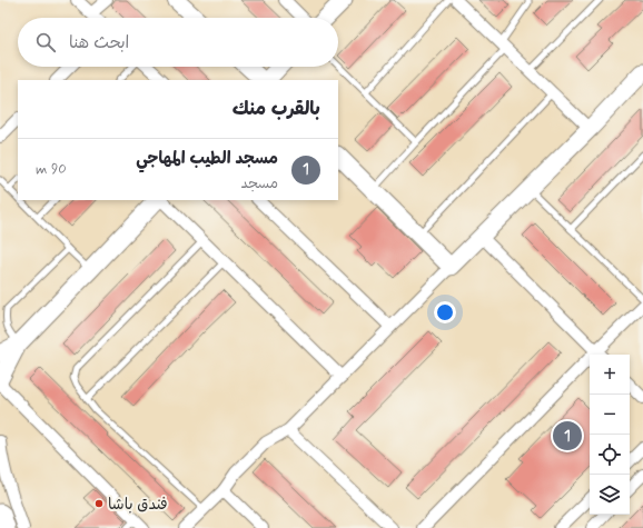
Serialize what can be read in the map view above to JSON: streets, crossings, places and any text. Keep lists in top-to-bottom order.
{
  "places": ["فندق باشا"],
  "page": {
    "search": "ابحث هنا",
    "heading": "بالقرب منك",
    "list": [
      {
        "mark": "1",
        "name": "مسجد الطيب المهاجي",
        "note": "مسجد",
        "value": "90 m"
      }
    ],
    "map_buttons": ["+", "−"],
    "pins": "1"
  }
}
